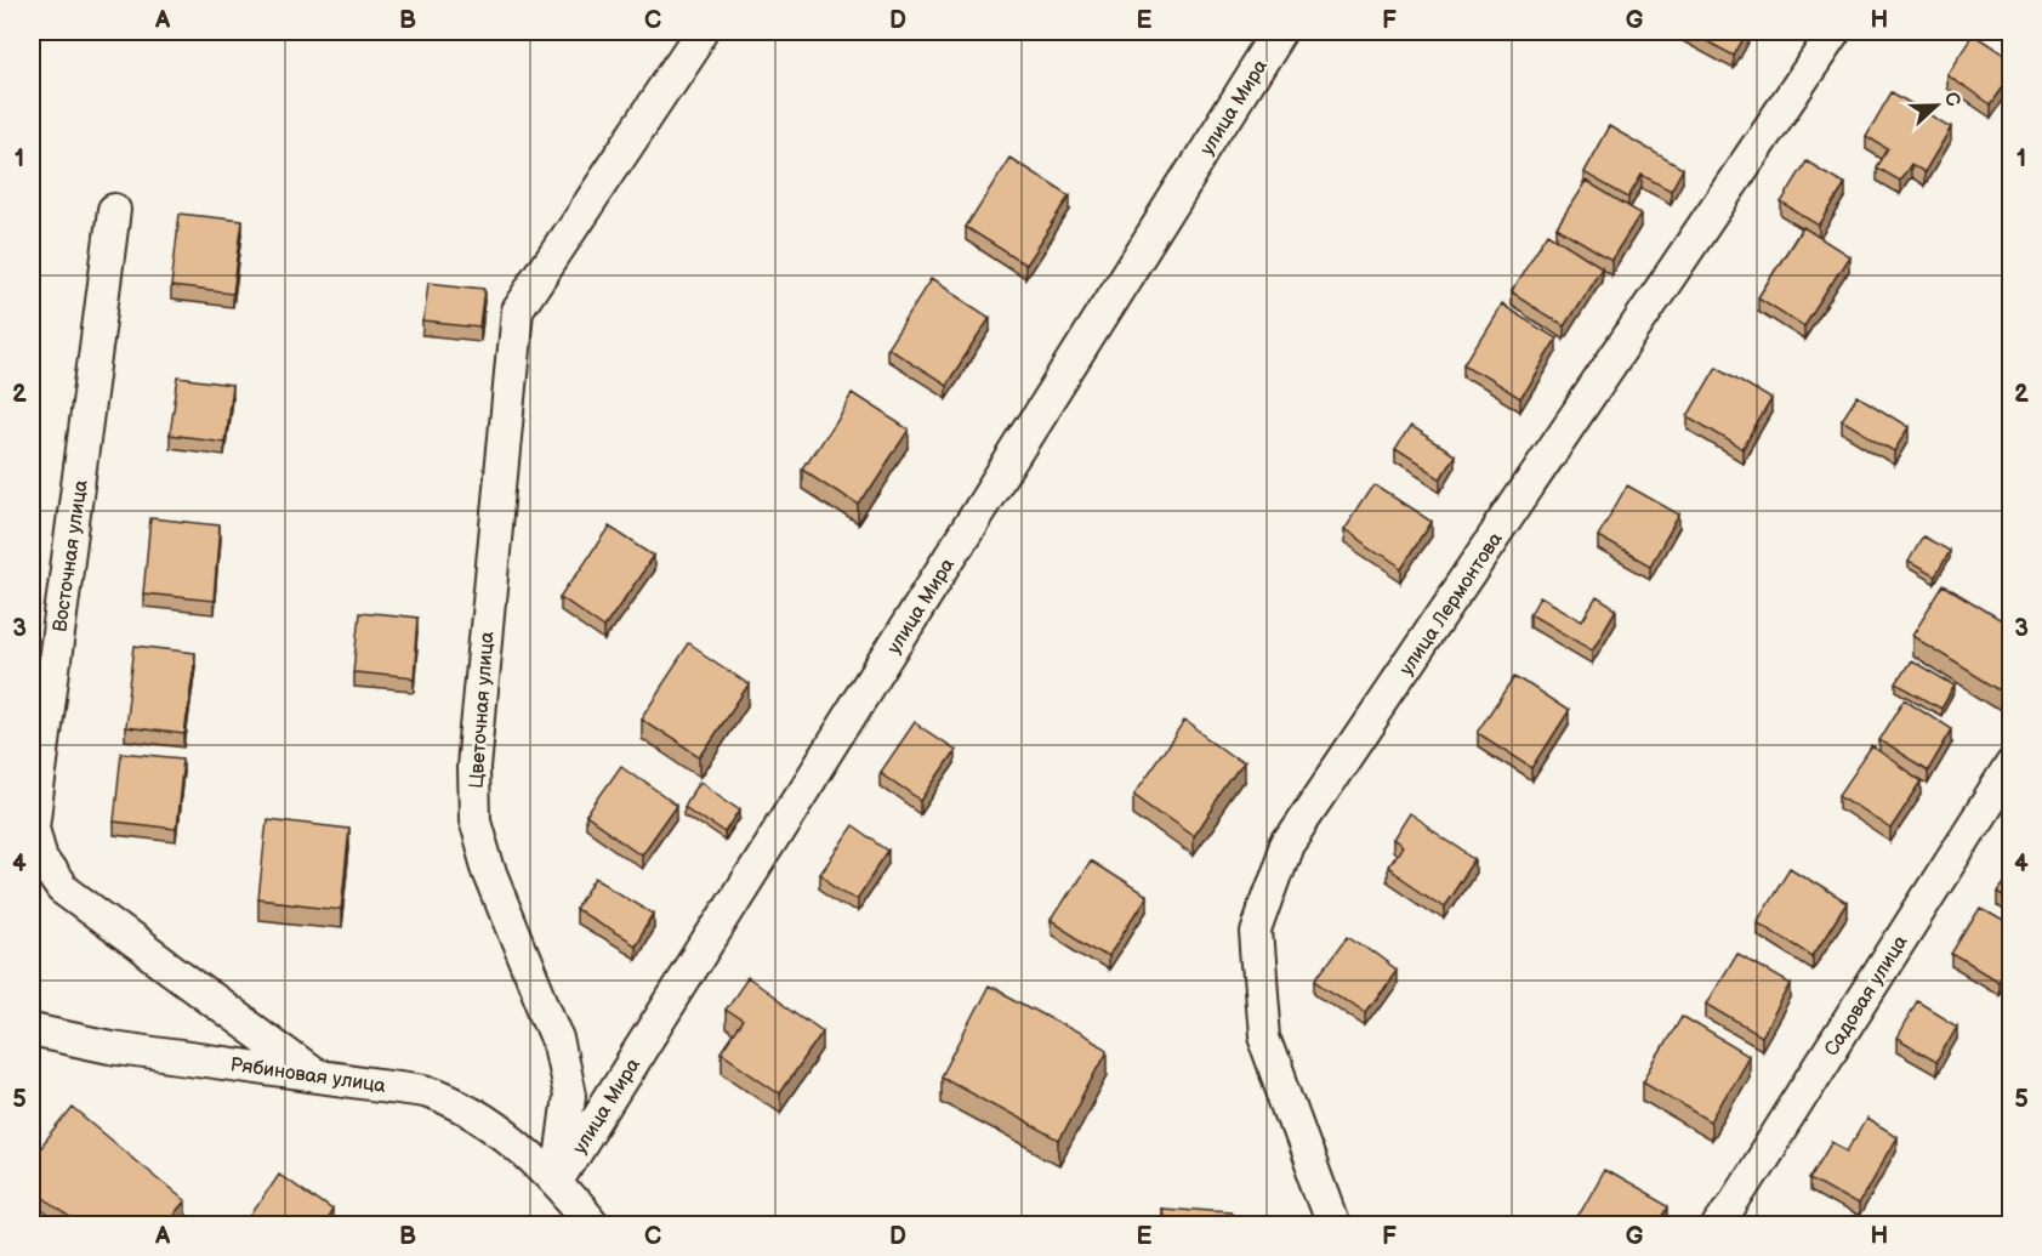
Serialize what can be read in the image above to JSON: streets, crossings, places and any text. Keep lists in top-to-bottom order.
{
  "streets": {
    "street": [
      "улица Мира",
      "Восточная улица",
      "улица Лермонтова",
      "Цветочная улица",
      "Садовая улица",
      "Рябиновая улица"
    ]
  },
  "crossings": [
    ["улица Мира", "Цветочная улица"],
    ["улица Мира", "Рябиновая улица"],
    ["Восточная улица", "Рябиновая улица"],
    ["Цветочная улица", "Рябиновая улица"]
  ],
  "north": "right",
  "grid": {
    "columns": [
      "A",
      "B",
      "C",
      "D",
      "E",
      "F",
      "G",
      "H"
    ],
    "rows": [
      "1",
      "2",
      "3",
      "4",
      "5"
    ]
  }
}
